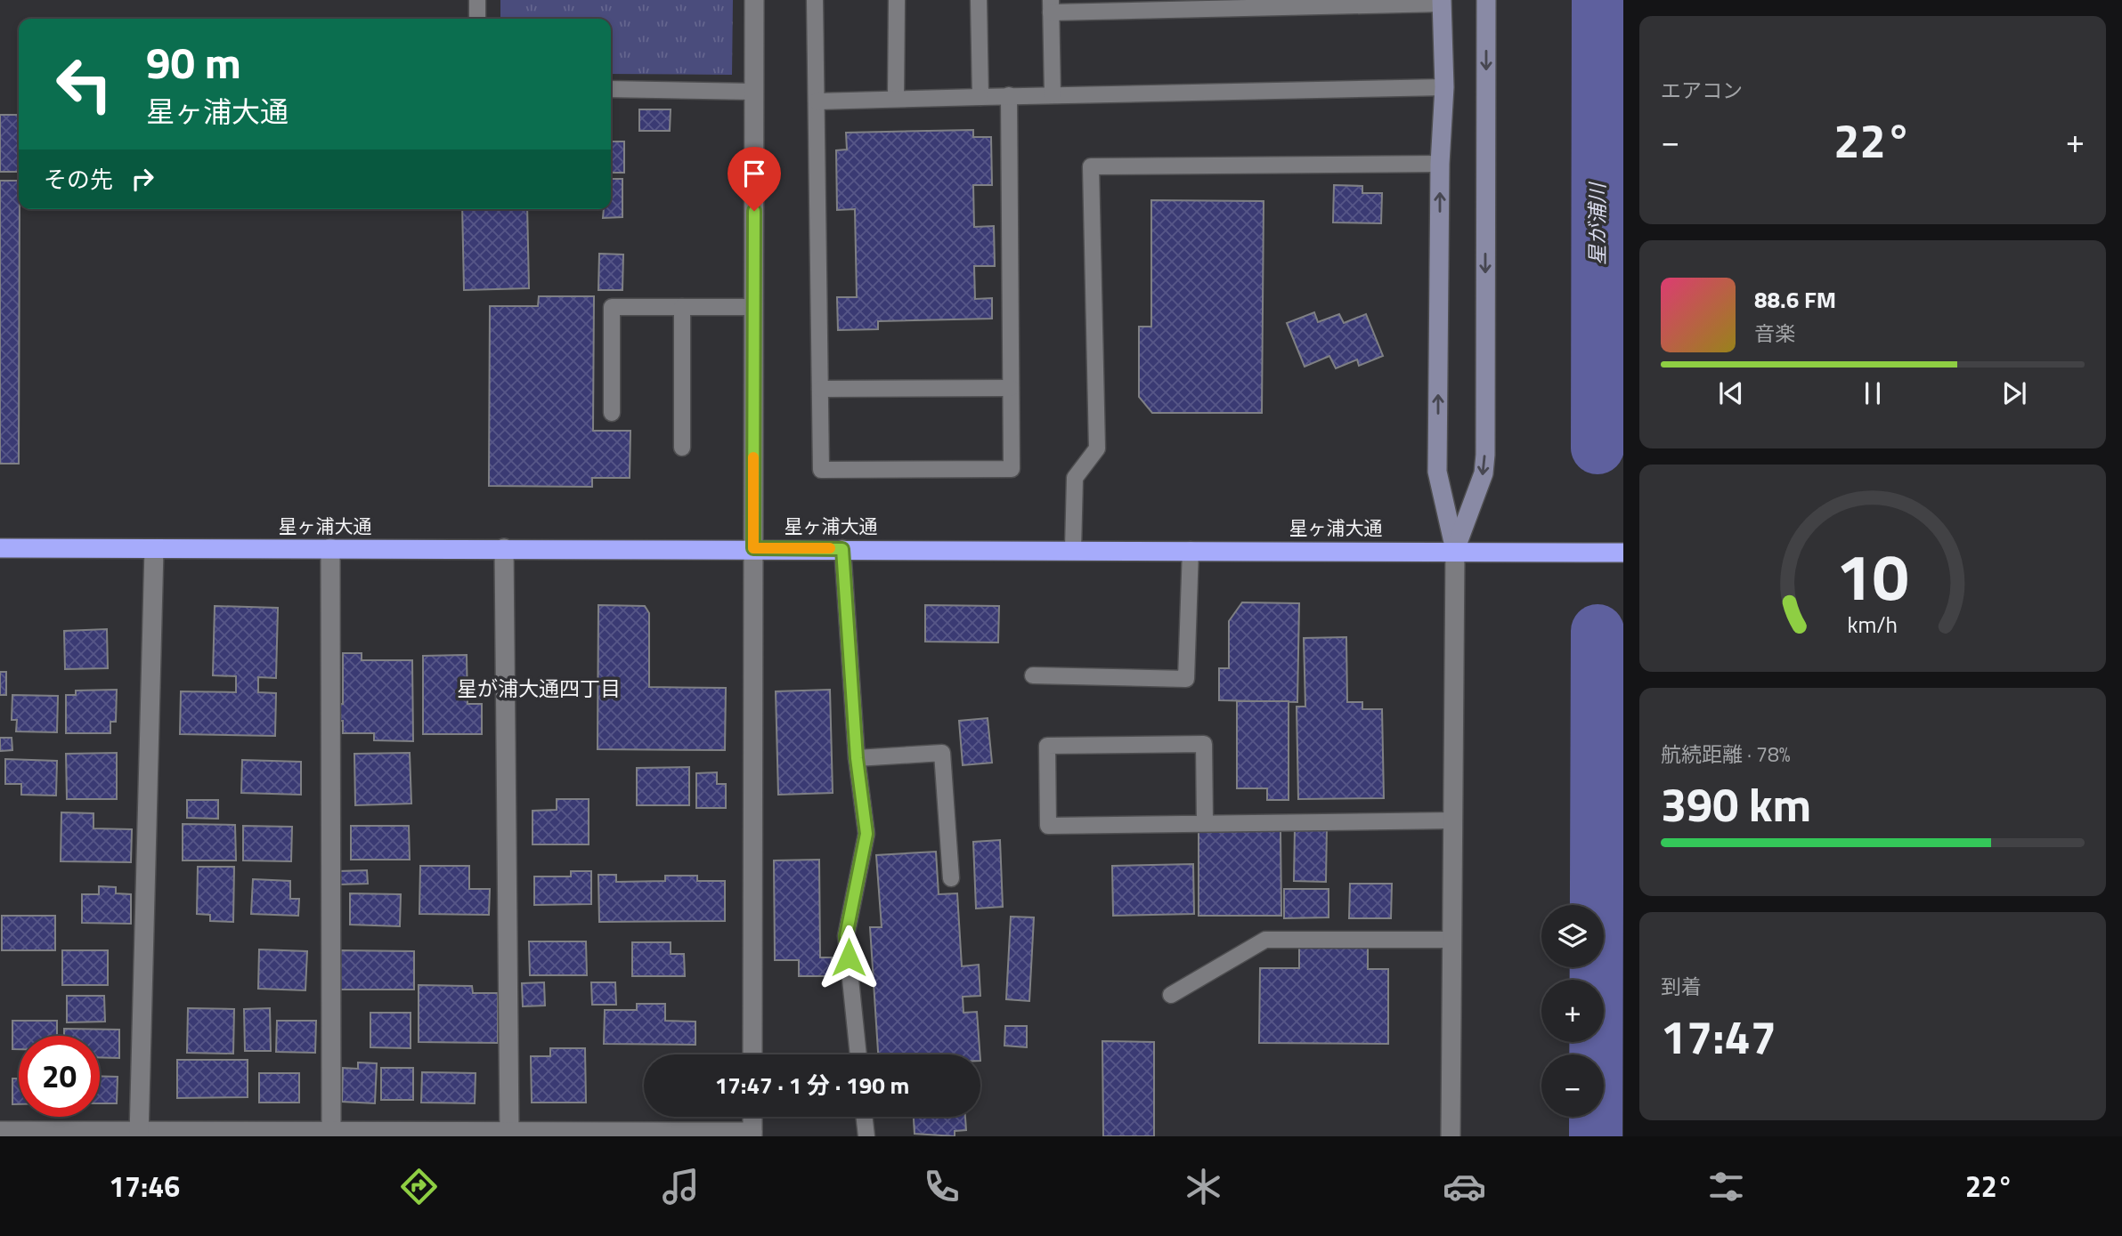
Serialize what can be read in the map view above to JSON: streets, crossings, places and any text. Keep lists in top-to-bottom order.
{
  "streets": {
    "highway": ["星ヶ浦大通"]
  },
  "districts": ["星が浦大通四丁目"],
  "water": ["星が浦川"],
  "page": {
    "tile": [
      "エアコン",
      ["航続距離 · 78%", "390 km"],
      ["到着", "17:47"]
    ],
    "turn": ["90 m", "星ヶ浦大通"],
    "heat": ["−", "22°", "+"],
    "then": "その先",
    "song": ["88.6 FM", "音楽"],
    "map_buttons": ["+", "−"],
    "limit": "20",
    "trip": "17:47 · 1 分 · 190 m",
    "tabs": ["17:46", "22°"],
    "gauge": ["10", "km/h"]
  }
}
